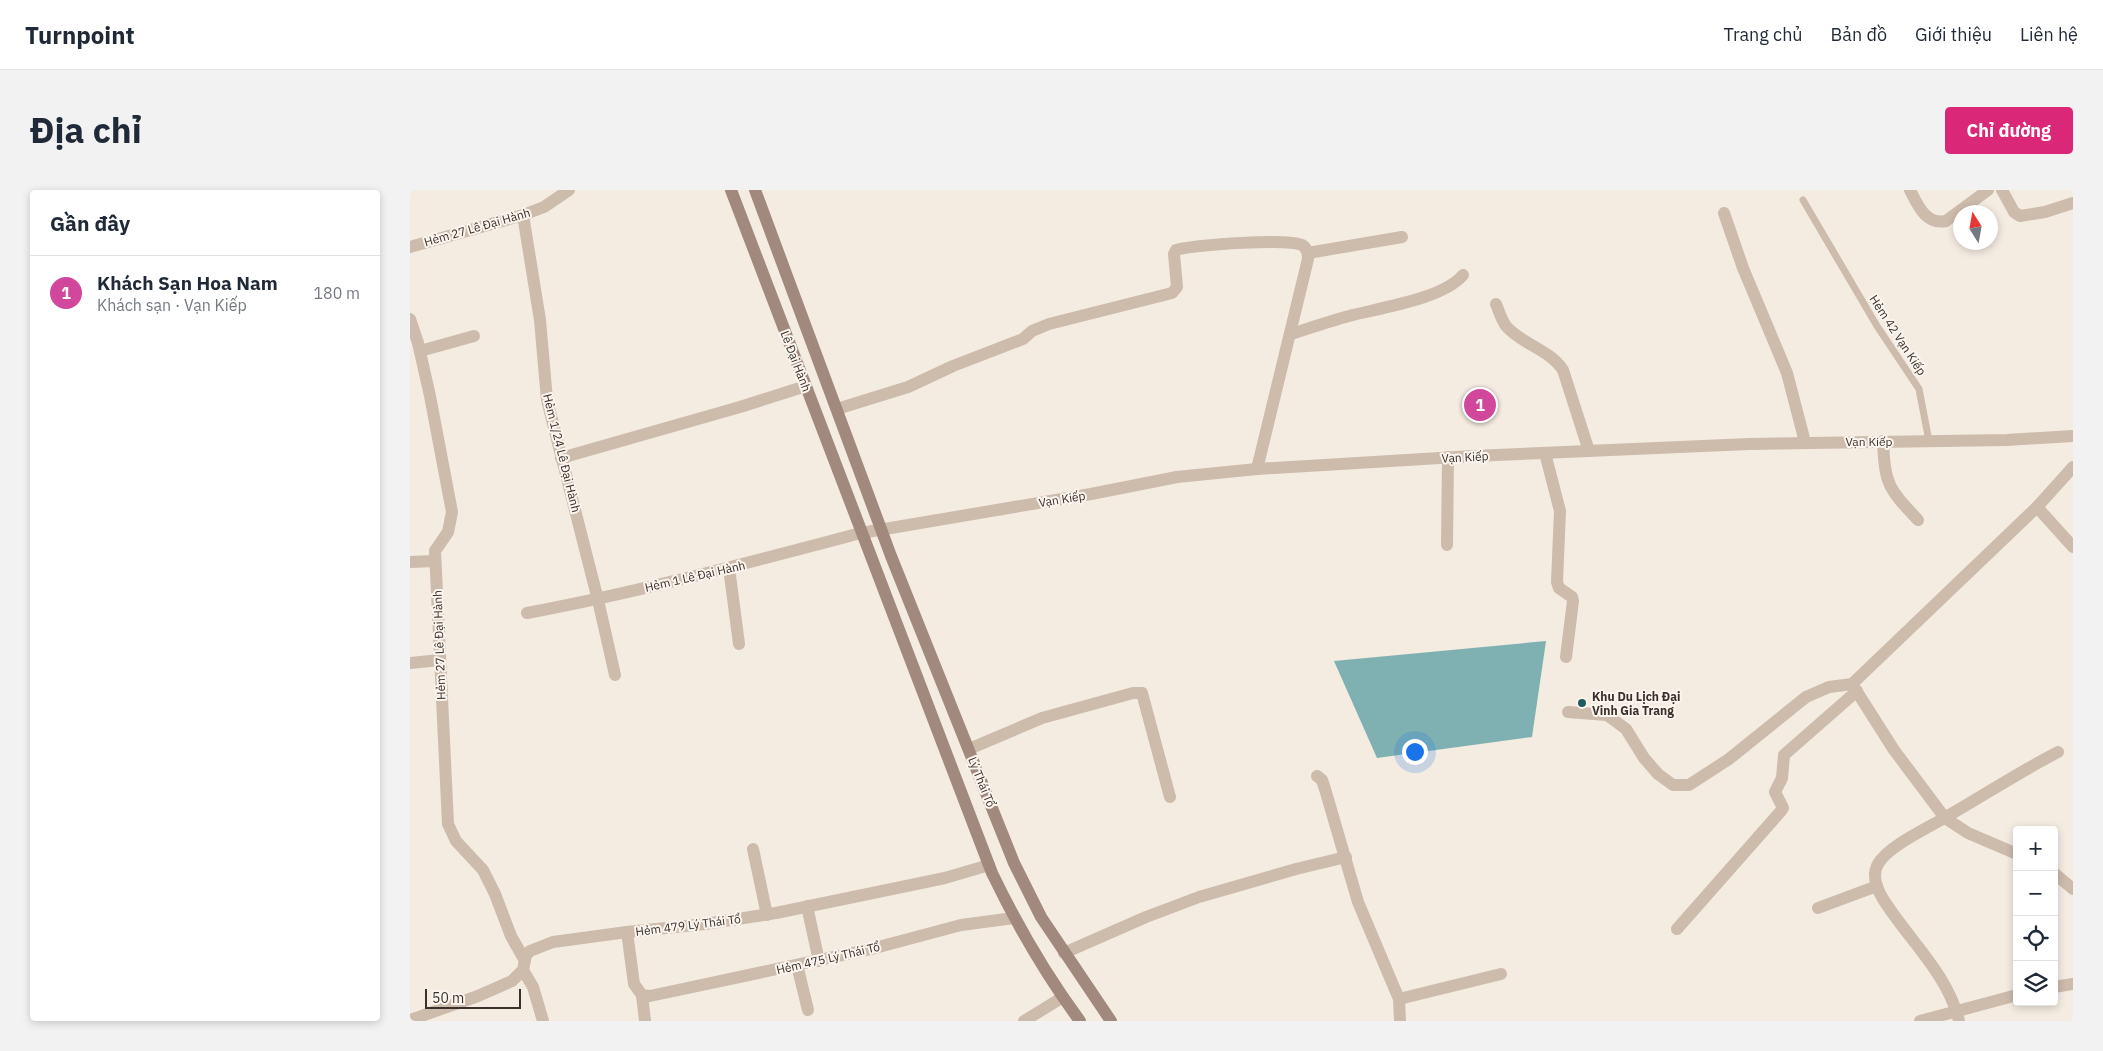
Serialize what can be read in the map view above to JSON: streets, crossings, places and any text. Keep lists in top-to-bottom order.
{
  "streets": {
    "main road": ["Lê Đại Hành", "Lý Thái Tổ"],
    "street": [
      "Hẻm 27 Lê Đại Hành",
      "Vạn Kiếp",
      "Hẻm 1/24 Lê Đại Hành",
      "Hẻm 1 Lê Đại Hành",
      "Hẻm 479 Lý Thái Tổ",
      "Hẻm 475 Lý Thái Tổ"
    ],
    "lane": ["Hẻm 42 Vạn Kiếp"]
  },
  "crossings": [
    ["Hẻm 27 Lê Đại Hành", "Hẻm 1/24 Lê Đại Hành"],
    ["Hẻm 27 Lê Đại Hành", "Hẻm 479 Lý Thái Tổ"],
    ["Hẻm 42 Vạn Kiếp", "Vạn Kiếp"],
    ["Lê Đại Hành", "Vạn Kiếp"],
    ["Lê Đại Hành", "Hẻm 1 Lê Đại Hành"],
    ["Lê Đại Hành", "Lý Thái Tổ"],
    ["Vạn Kiếp", "Hẻm 1 Lê Đại Hành"],
    ["Vạn Kiếp", "Lý Thái Tổ"],
    ["Hẻm 1/24 Lê Đại Hành", "Hẻm 1 Lê Đại Hành"],
    ["Hẻm 1 Lê Đại Hành", "Lý Thái Tổ"],
    ["Lý Thái Tổ", "Hẻm 479 Lý Thái Tổ"],
    ["Lý Thái Tổ", "Hẻm 475 Lý Thái Tổ"]
  ],
  "places": ["Khu Du Lịch Đại Vinh Gia Trang"],
  "scale_bar": "50 m",
  "north": "top",
  "page": {
    "header": "Turnpoint",
    "nav": [
      "Trang chủ",
      "Bản đồ",
      "Giới thiệu",
      "Liên hệ"
    ],
    "title": "Địa chỉ",
    "buttons": "Chỉ đường",
    "heading": "Gần đây",
    "list": [
      {
        "mark": "1",
        "name": "Khách Sạn Hoa Nam",
        "note": "Khách sạn · Vạn Kiếp",
        "value": "180 m"
      }
    ],
    "pins": "1",
    "map_buttons": ["+", "−"],
    "scale": "50 m"
  }
}
